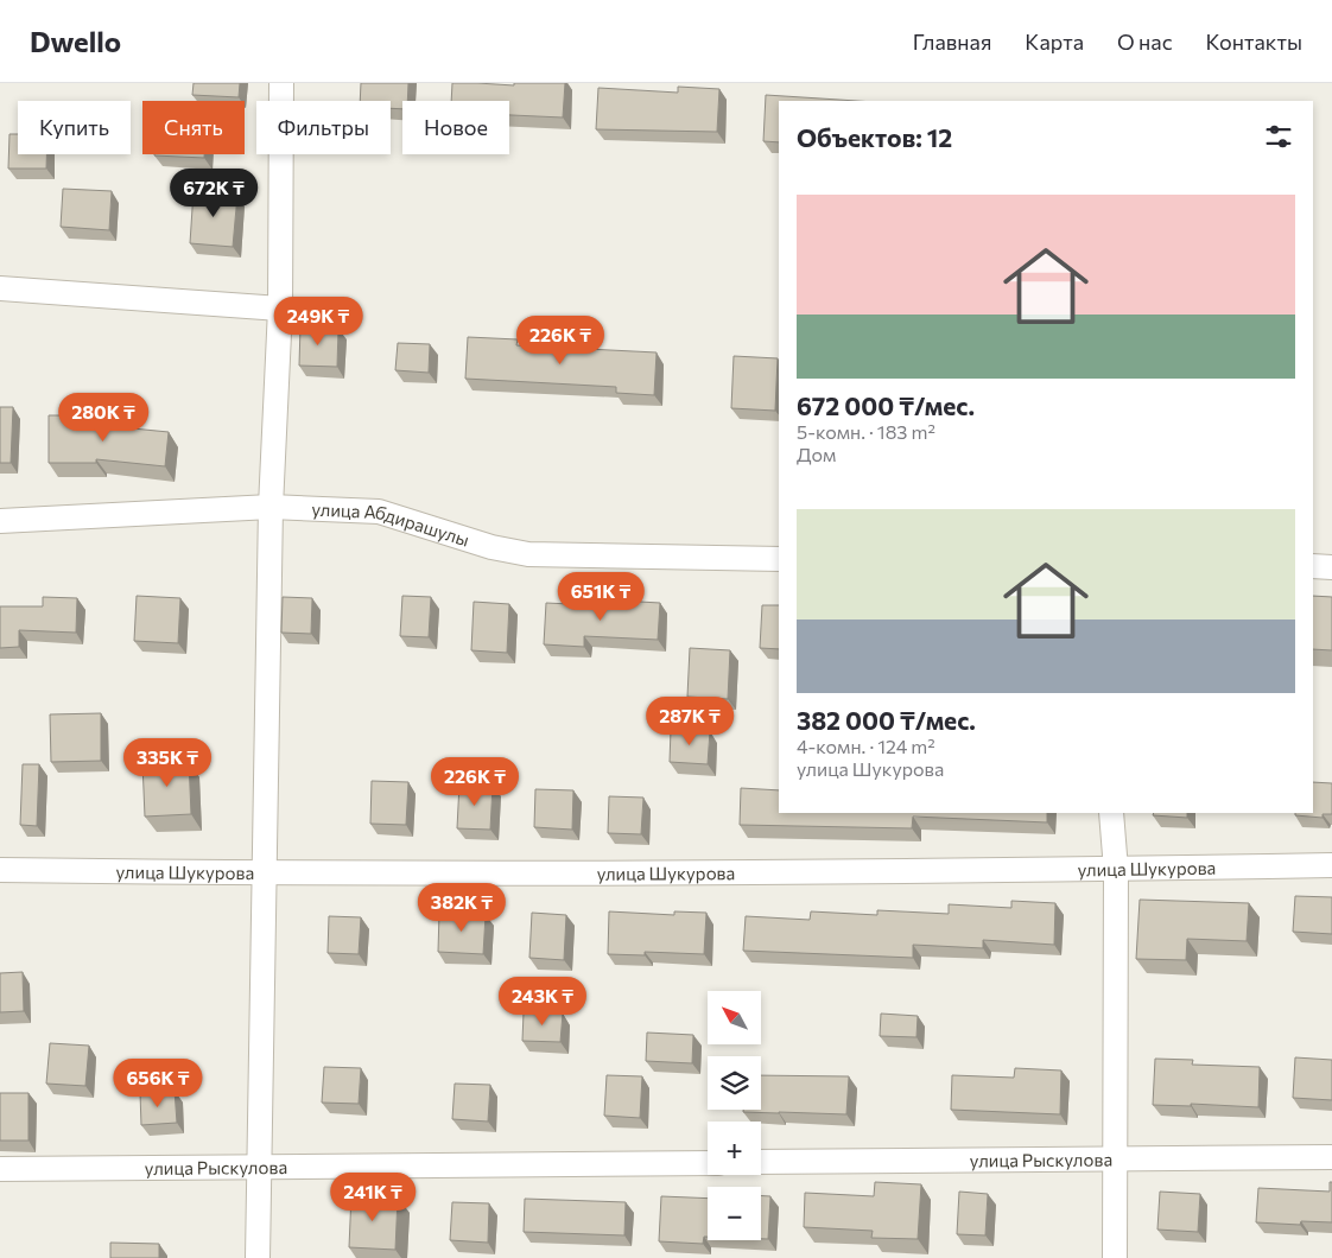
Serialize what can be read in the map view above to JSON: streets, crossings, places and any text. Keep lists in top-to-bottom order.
{
  "streets": {
    "street": ["улица Абдирашулы", "улица Шукурова", "улица Рыскулова"]
  },
  "north": "top left",
  "page": {
    "header": "Dwello",
    "nav": [
      "Главная",
      "Карта",
      "О нас",
      "Контакты"
    ],
    "chip": [
      "Купить",
      "Снять",
      "Фильтры",
      "Новое"
    ],
    "heading": "Объектов: 12",
    "price": [
      "672K ₸",
      "249K ₸",
      "226K ₸",
      "280K ₸",
      "651K ₸",
      "287K ₸",
      "335K ₸",
      "226K ₸",
      "382K ₸",
      "243K ₸",
      "656K ₸",
      "241K ₸"
    ],
    "list": [
      {
        "name": "672 000 ₸/мес.",
        "note": "5-комн. · 183 m² · Дом"
      },
      {
        "name": "382 000 ₸/мес.",
        "note": "4-комн. · 124 m² · улица Шукурова"
      }
    ],
    "map_buttons": ["+", "−"]
  }
}
